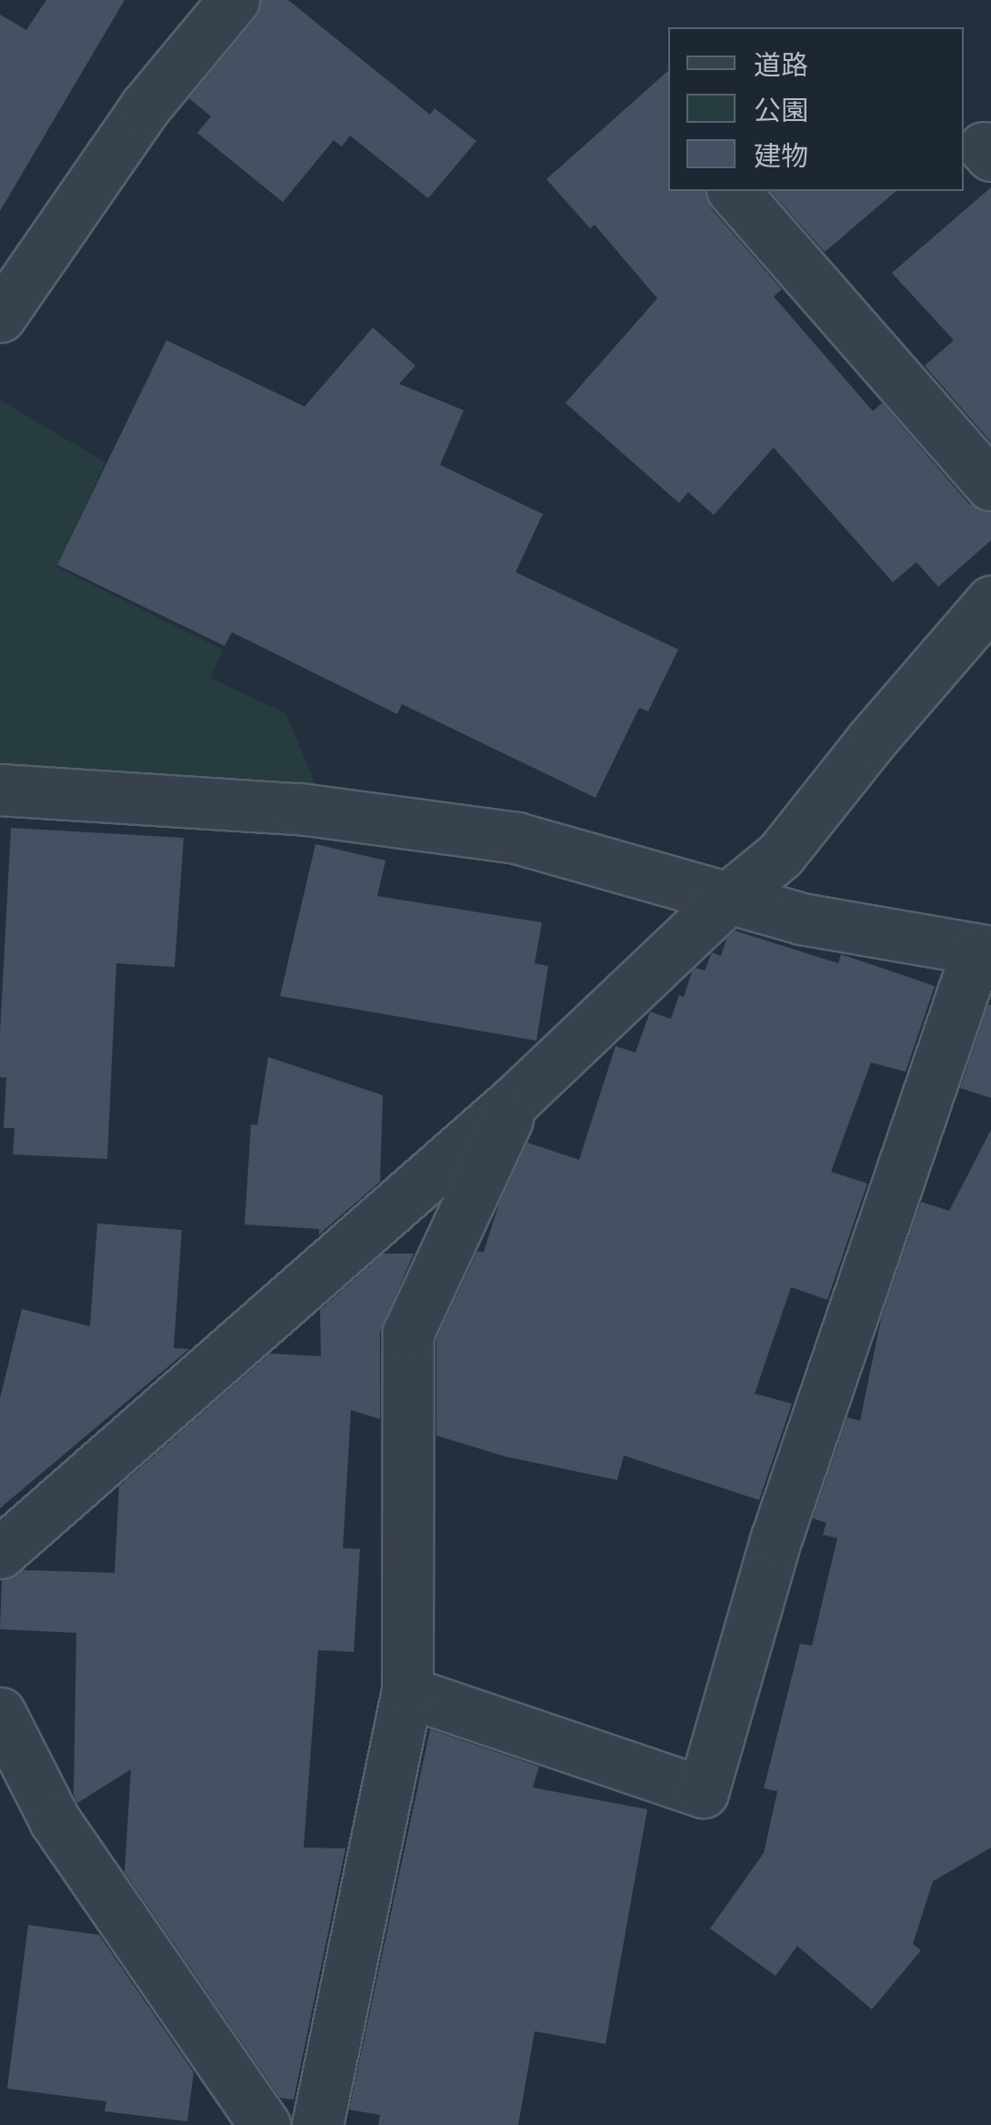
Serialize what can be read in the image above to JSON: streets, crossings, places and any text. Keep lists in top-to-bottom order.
{
  "legend": ["道路", "公園", "建物"]
}
